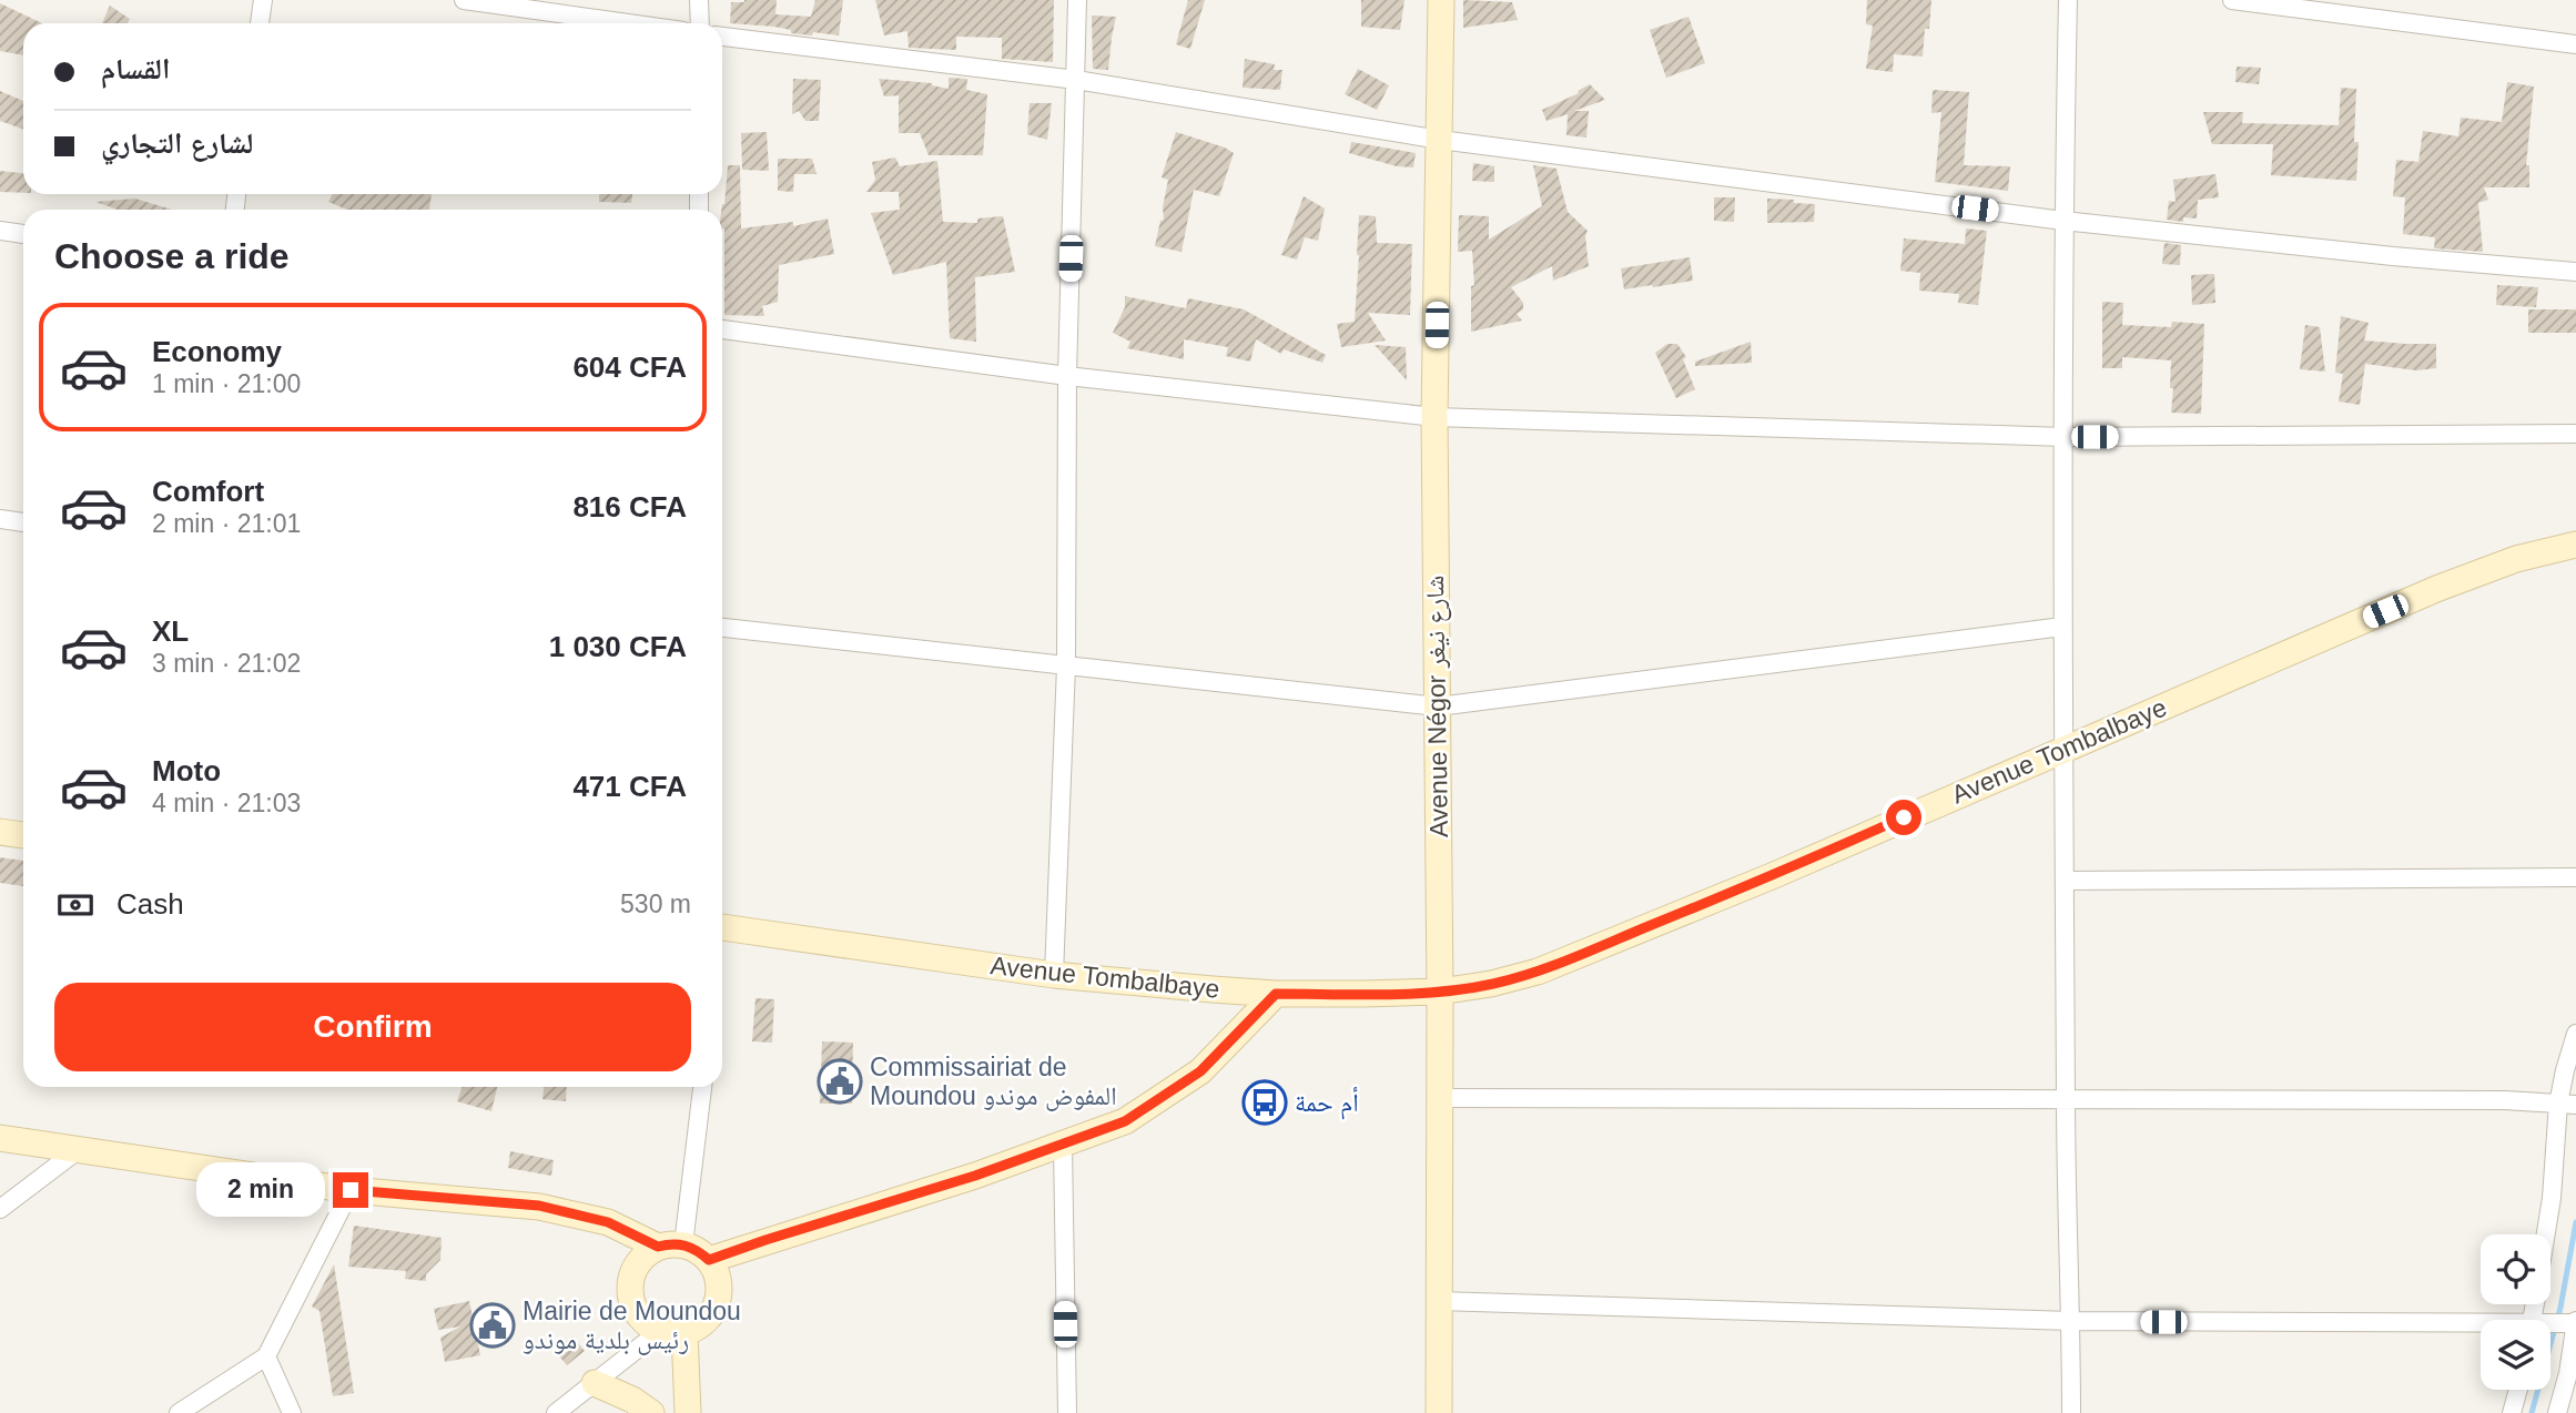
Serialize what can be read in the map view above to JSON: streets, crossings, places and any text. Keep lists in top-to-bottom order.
{
  "streets": {
    "main road": ["Avenue Négor شارع نيغر", "Avenue Tombalbaye"]
  },
  "crossings": [
    ["Avenue Négor شارع نيغر", "Avenue Tombalbaye"]
  ],
  "places": {
    "public building": ["Commissairiat de Moundou المفوض موندو", "Mairie de Moundou رئيس بلدية موندو"],
    "bus stop": ["أم حمة"]
  },
  "page": {
    "banner": ["القسام", "لشارع التجاري"],
    "heading": "Choose a ride",
    "list": [
      {
        "name": "Economy",
        "note": "1 min · 21:00",
        "value": "604 CFA"
      },
      {
        "name": "Comfort",
        "note": "2 min · 21:01",
        "value": "816 CFA"
      },
      {
        "name": "XL",
        "note": "3 min · 21:02",
        "value": "1 030 CFA"
      },
      {
        "name": "Moto",
        "note": "4 min · 21:03",
        "value": "471 CFA"
      }
    ],
    "pay": ["Cash", "530 m"],
    "buttons": "Confirm",
    "bubble": "2 min"
  }
}
